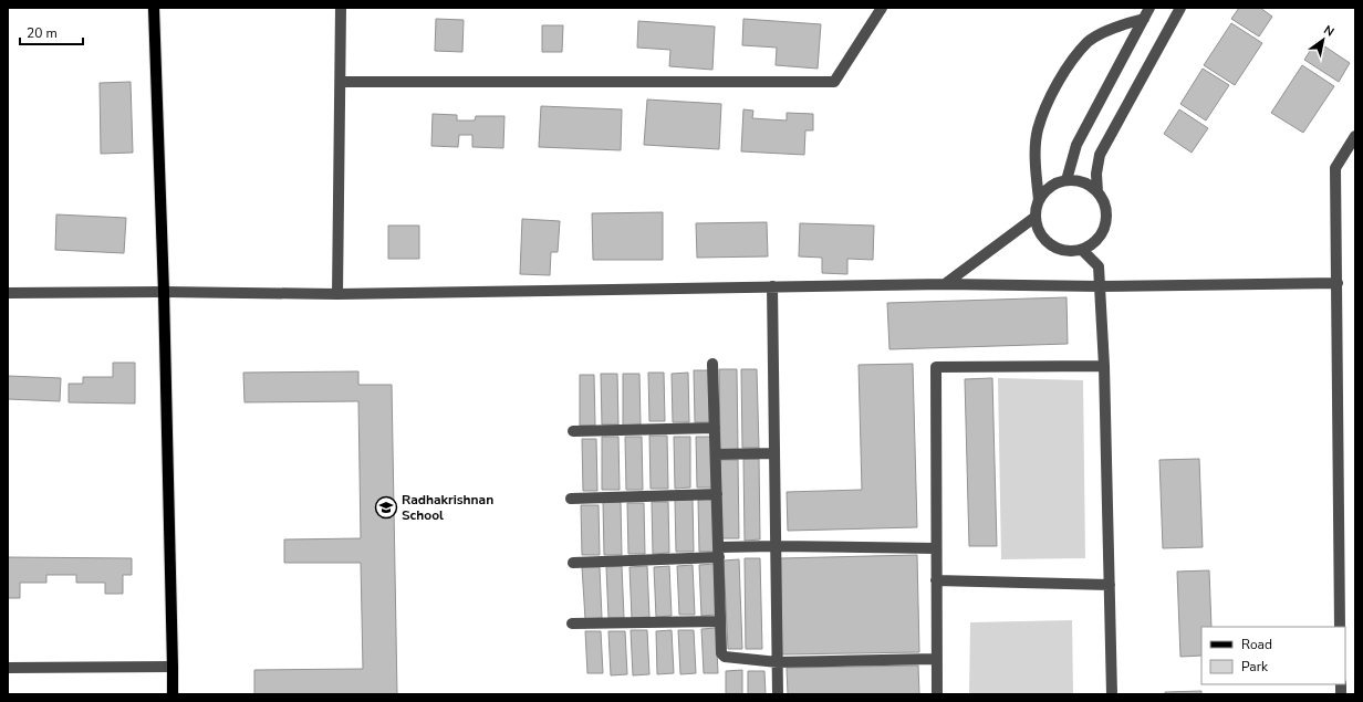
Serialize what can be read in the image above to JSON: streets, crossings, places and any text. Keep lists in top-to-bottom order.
{
  "places": {
    "school or university": ["Radhakrishnan School"]
  },
  "legend": ["Road", "Park"],
  "scale_bar": "20 m",
  "north": "top right"
}
